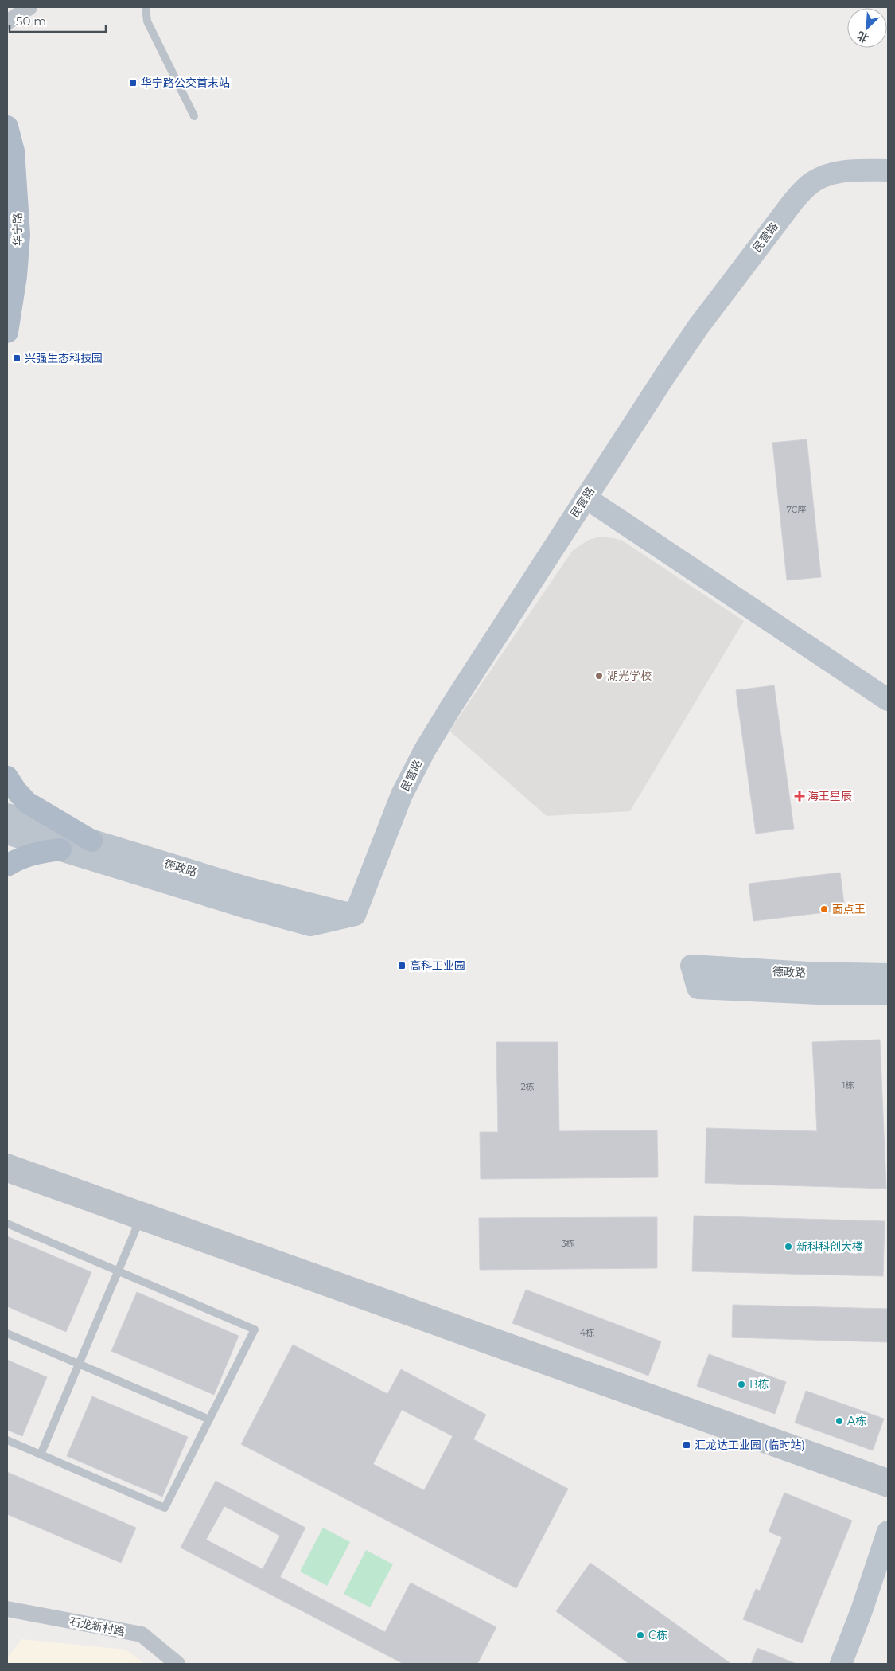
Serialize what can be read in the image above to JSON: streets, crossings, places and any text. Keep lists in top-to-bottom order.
{
  "streets": {
    "main road": ["华宁路"],
    "street": ["民营路", "德政路", "石龙新村路"]
  },
  "crossings": [
    ["民营路", "德政路"]
  ],
  "places": {
    "transit": [
      "华宁路公交首末站",
      "兴强生态科技园",
      "高科工业园",
      "汇龙达工业园 (临时站)"
    ],
    "other": [
      "湖光学校",
      "面点王",
      "新科科创大楼",
      "B栋",
      "A栋",
      "C栋"
    ],
    "health": ["海王星辰"]
  },
  "house_numbers": [
    "7C座",
    "1栋",
    "2栋",
    "3栋",
    "4栋"
  ],
  "scale_bar": "50 m",
  "north": "bottom left"
}
